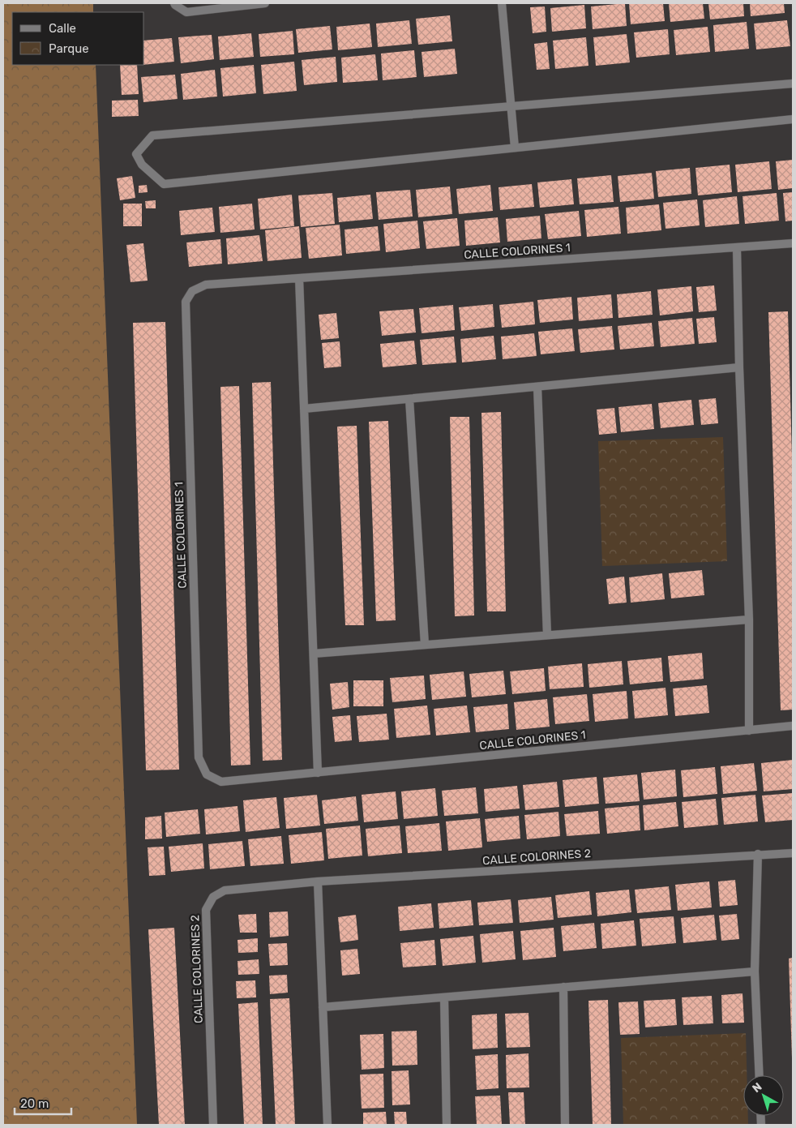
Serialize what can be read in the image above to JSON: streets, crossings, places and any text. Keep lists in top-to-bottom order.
{
  "streets": {
    "street": ["CALLE COLORINES 1", "CALLE COLORINES 2"]
  },
  "legend": ["Calle", "Parque"],
  "scale_bar": "20 m",
  "north": "top left"
}
